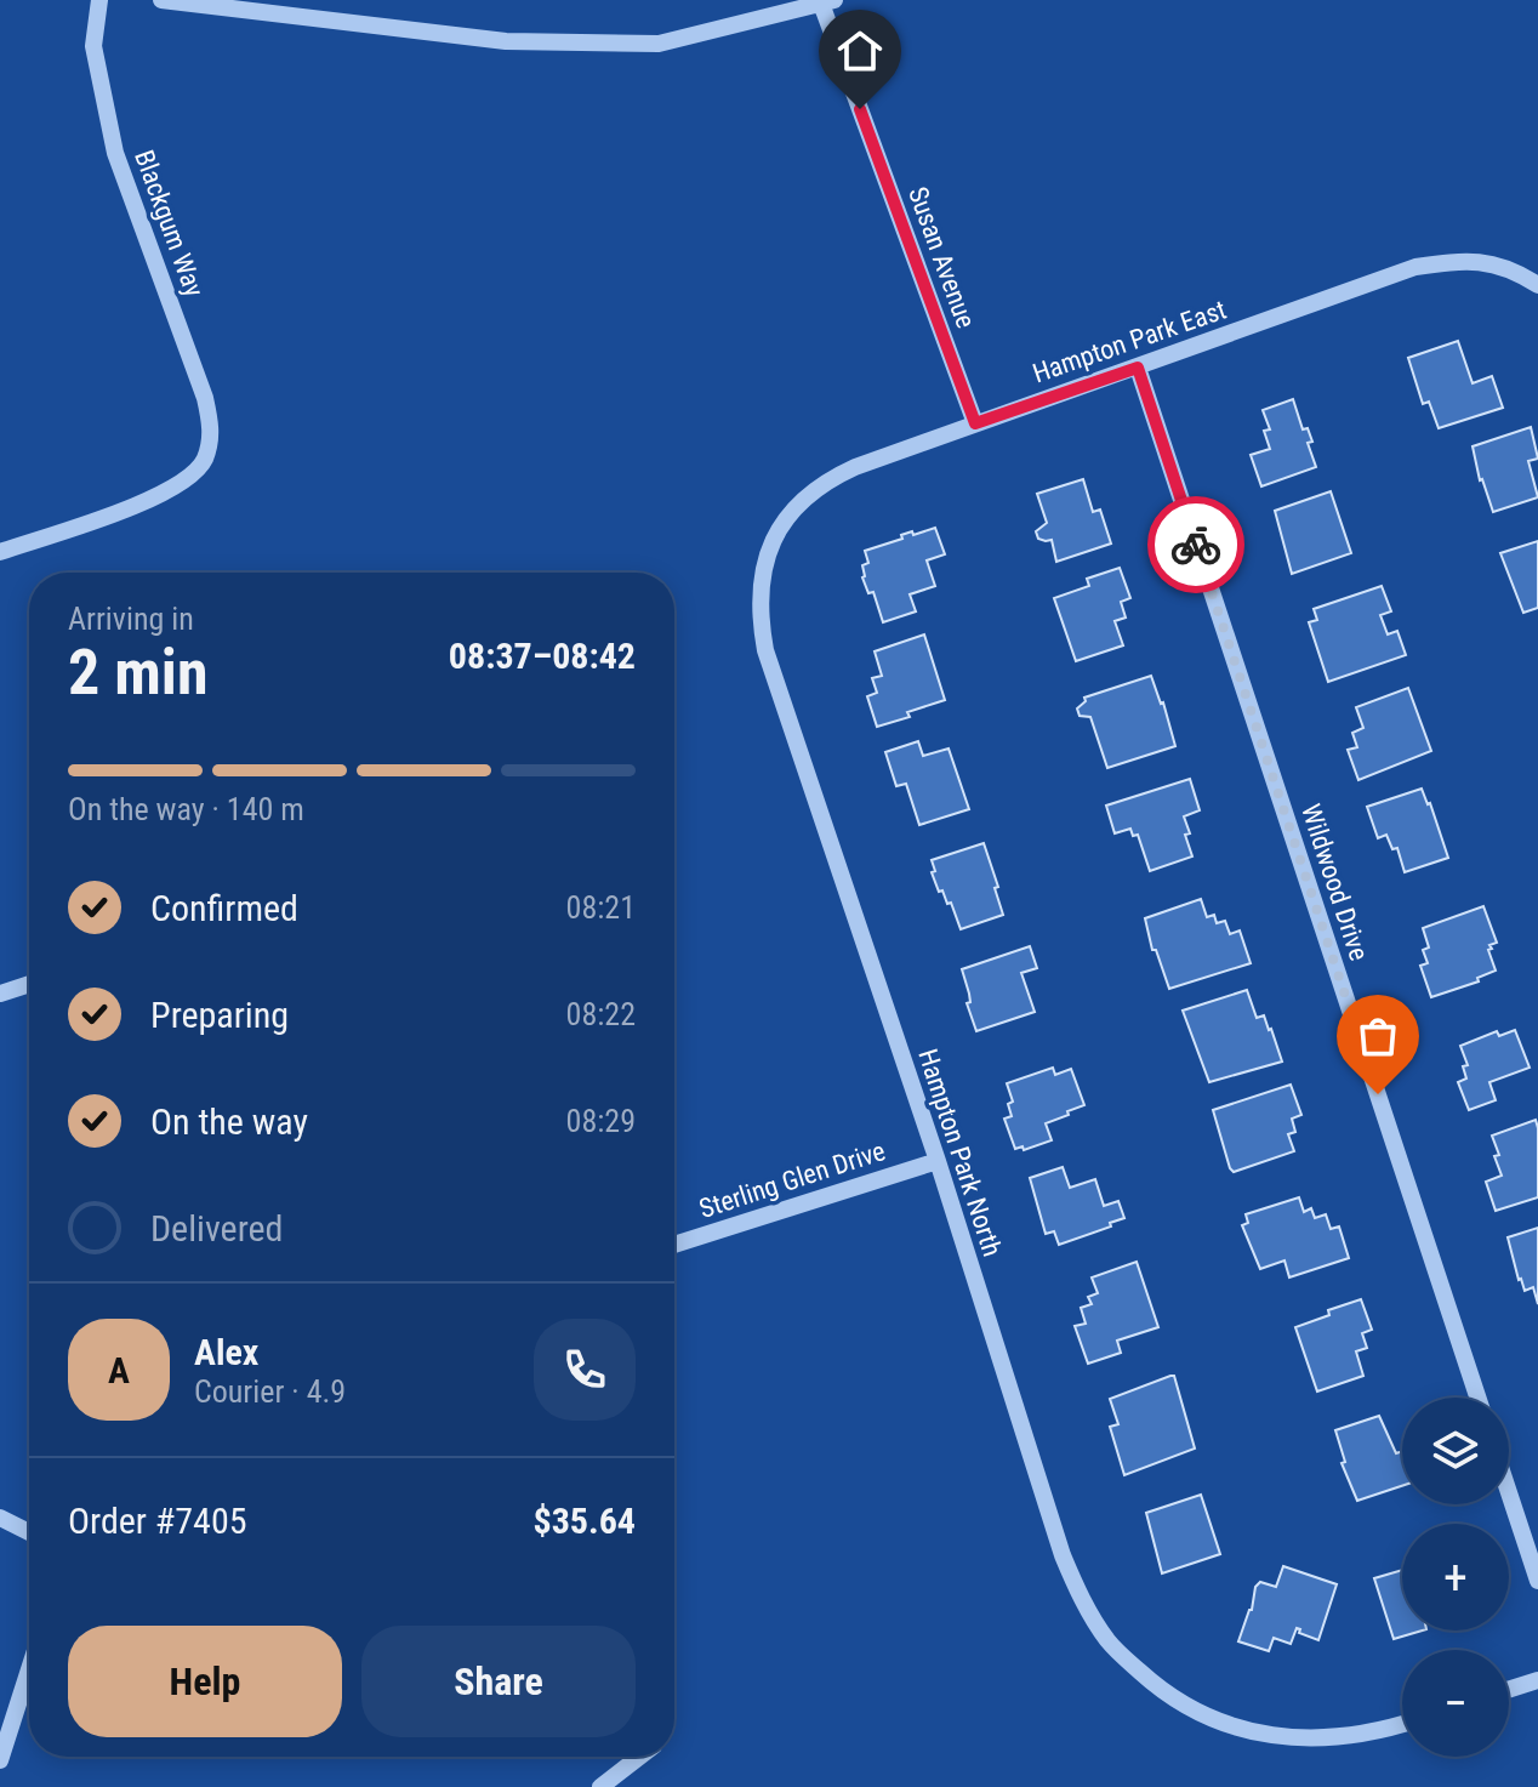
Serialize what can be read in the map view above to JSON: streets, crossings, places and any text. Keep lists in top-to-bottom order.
{
  "streets": {
    "street": [
      "Blackgum Way",
      "Susan Avenue",
      "Hampton Park East",
      "Wildwood Drive",
      "Hampton Park North",
      "Sterling Glen Drive"
    ]
  },
  "crossings": [
    ["Susan Avenue", "Hampton Park East"],
    ["Hampton Park East", "Wildwood Drive"],
    ["Hampton Park East", "Hampton Park North"],
    ["Hampton Park North", "Sterling Glen Drive"]
  ],
  "page": {
    "heading": ["2 min", "Arriving in", "08:37–08:42"],
    "panel": [
      "Alex",
      "Courier · 4.9",
      "Order #7405",
      "$35.64"
    ],
    "bar": "On the way · 140 m",
    "list": [
      ["Confirmed", "08:21"],
      ["Preparing", "08:22"],
      ["On the way", "08:29"],
      "Delivered"
    ],
    "round": "A",
    "map_buttons": ["+", "−"],
    "buttons": ["Help", "Share"]
  }
}
